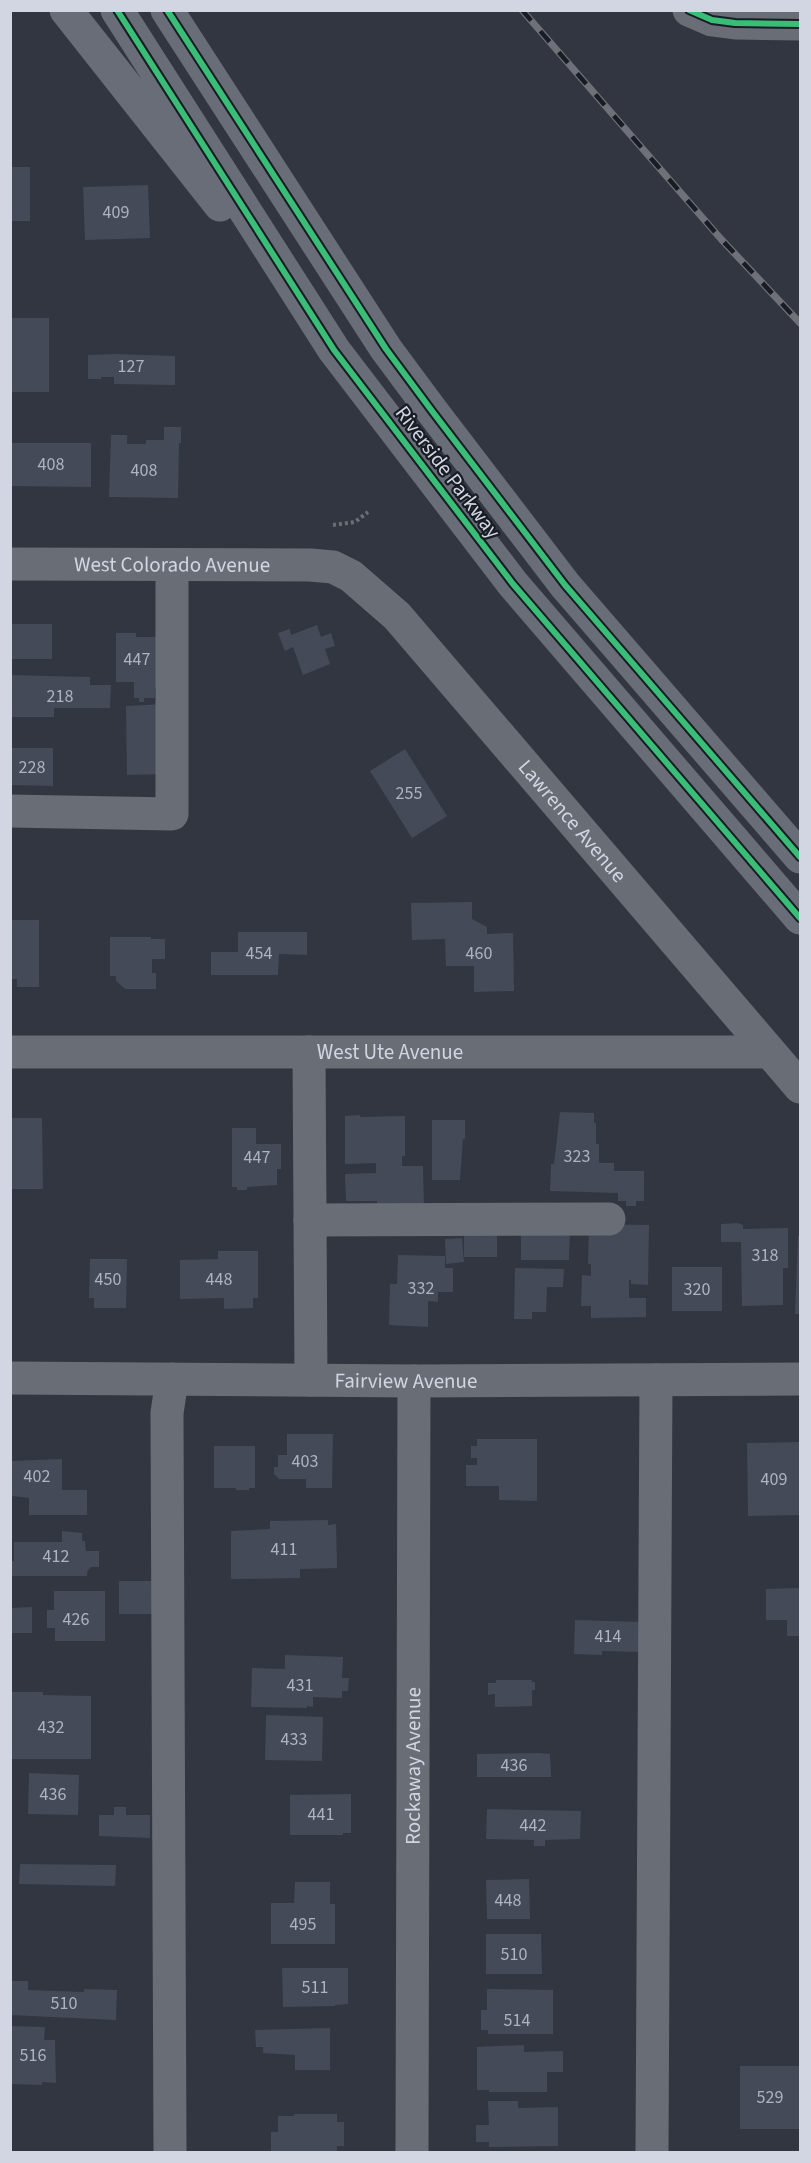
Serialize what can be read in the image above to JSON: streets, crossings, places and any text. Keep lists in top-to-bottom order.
{
  "streets": {
    "main road": ["Riverside Parkway"],
    "street": [
      "West Colorado Avenue",
      "Lawrence Avenue",
      "West Ute Avenue",
      "Fairview Avenue",
      "Rockaway Avenue"
    ]
  },
  "crossings": [
    ["West Colorado Avenue", "Lawrence Avenue"],
    ["Lawrence Avenue", "West Ute Avenue"],
    ["Fairview Avenue", "Rockaway Avenue"]
  ],
  "house_numbers": [
    "409",
    "127",
    "408",
    "408",
    "447",
    "218",
    "228",
    "255",
    "454",
    "460",
    "323",
    "447",
    "318",
    "450",
    "448",
    "332",
    "320",
    "403",
    "402",
    "409",
    "411",
    "412",
    "426",
    "414",
    "431",
    "432",
    "433",
    "436",
    "436",
    "441",
    "442",
    "448",
    "495",
    "510",
    "511",
    "510",
    "514",
    "516",
    "529"
  ]
}
